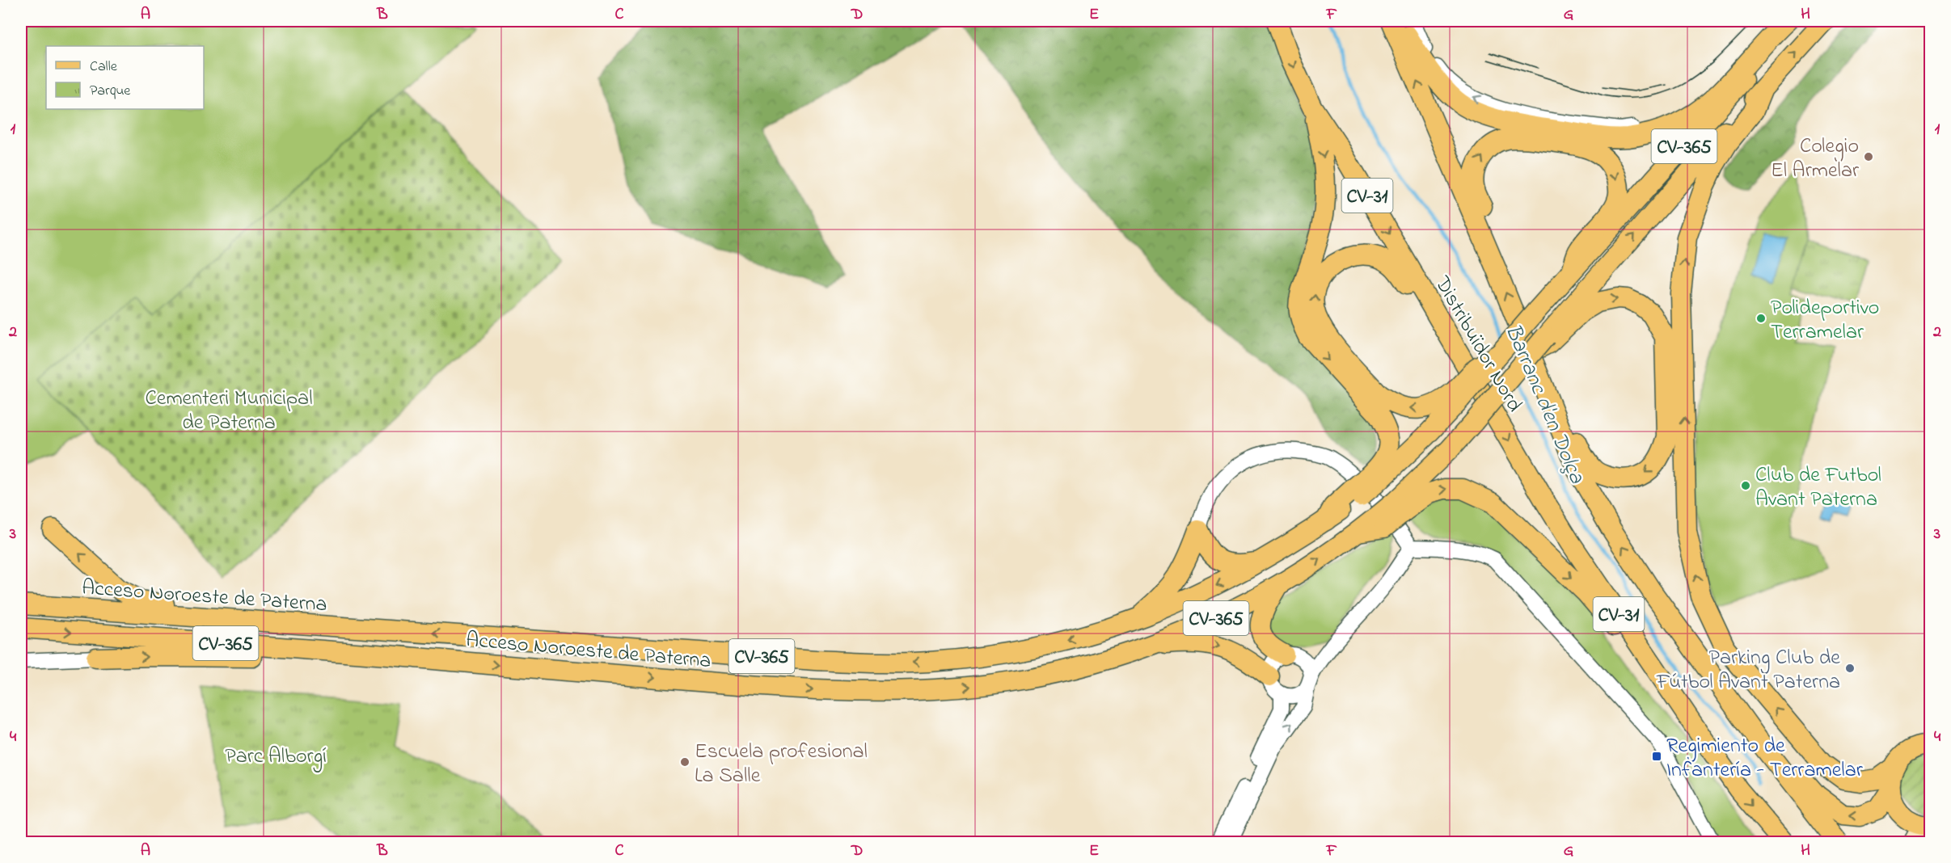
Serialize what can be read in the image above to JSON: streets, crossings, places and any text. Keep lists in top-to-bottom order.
{
  "streets": {
    "main road": [
      "CV-365",
      "CV-31",
      "Distribuïdor Nord",
      "Acceso Noroeste de Paterna"
    ]
  },
  "crossings": [
    ["CV-365", "Acceso Noroeste de Paterna"]
  ],
  "water": ["Barranc d'en Dolça"],
  "parks": ["Cementeri Municipal de Paterna", "Parc Alborgí"],
  "places": {
    "other": [
      "Colegio El Armelar",
      "Polideportivo Terramelar",
      "Club de Futbol Avant Paterna",
      "Parking Club de Fútbol Avant Paterna",
      "Escuela profesional La Salle"
    ],
    "transit": ["Regimiento de Infantería - Terramelar"]
  },
  "legend": ["Calle", "Parque"],
  "grid": {
    "columns": [
      "A",
      "B",
      "C",
      "D",
      "E",
      "F",
      "G",
      "H"
    ],
    "rows": [
      "1",
      "2",
      "3",
      "4"
    ]
  }
}
